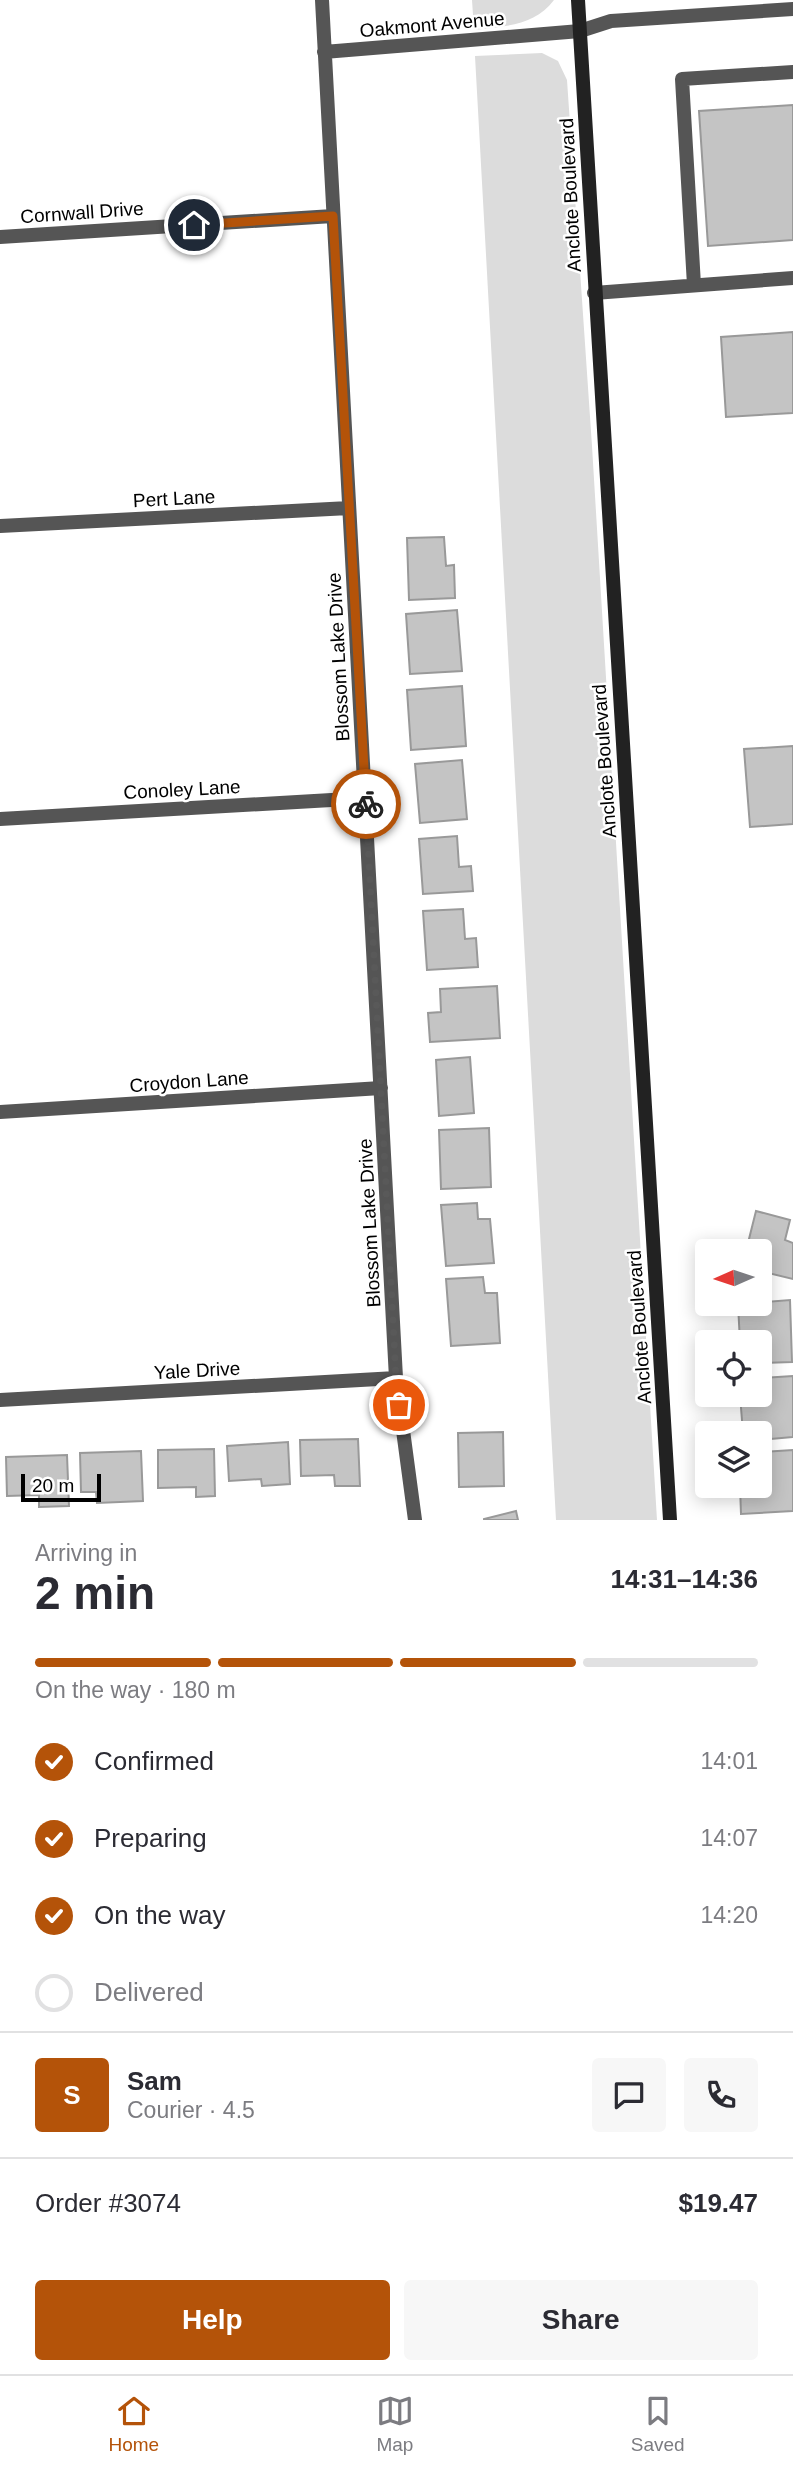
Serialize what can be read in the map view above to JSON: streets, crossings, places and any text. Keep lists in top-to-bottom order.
{
  "streets": {
    "street": [
      "Oakmont Avenue",
      "Anclote Boulevard",
      "Cornwall Drive",
      "Pert Lane",
      "Blossom Lake Drive",
      "Conoley Lane",
      "Croydon Lane",
      "Yale Drive"
    ]
  },
  "crossings": [
    ["Oakmont Avenue", "Anclote Boulevard"],
    ["Oakmont Avenue", "Blossom Lake Drive"],
    ["Cornwall Drive", "Blossom Lake Drive"],
    ["Pert Lane", "Blossom Lake Drive"],
    ["Blossom Lake Drive", "Conoley Lane"],
    ["Blossom Lake Drive", "Croydon Lane"],
    ["Blossom Lake Drive", "Yale Drive"]
  ],
  "scale_bar": "20 m",
  "north": "left",
  "page": {
    "scale": "20 m",
    "heading": ["2 min", "Arriving in", "14:31–14:36"],
    "panel": [
      "Sam",
      "Courier · 4.5",
      "Order #3074",
      "$19.47"
    ],
    "bar": "On the way · 180 m",
    "list": [
      ["Confirmed", "14:01"],
      ["Preparing", "14:07"],
      ["On the way", "14:20"],
      "Delivered"
    ],
    "round": "S",
    "buttons": ["Help", "Share"],
    "tabs": ["Home", "Map", "Saved"]
  }
}
